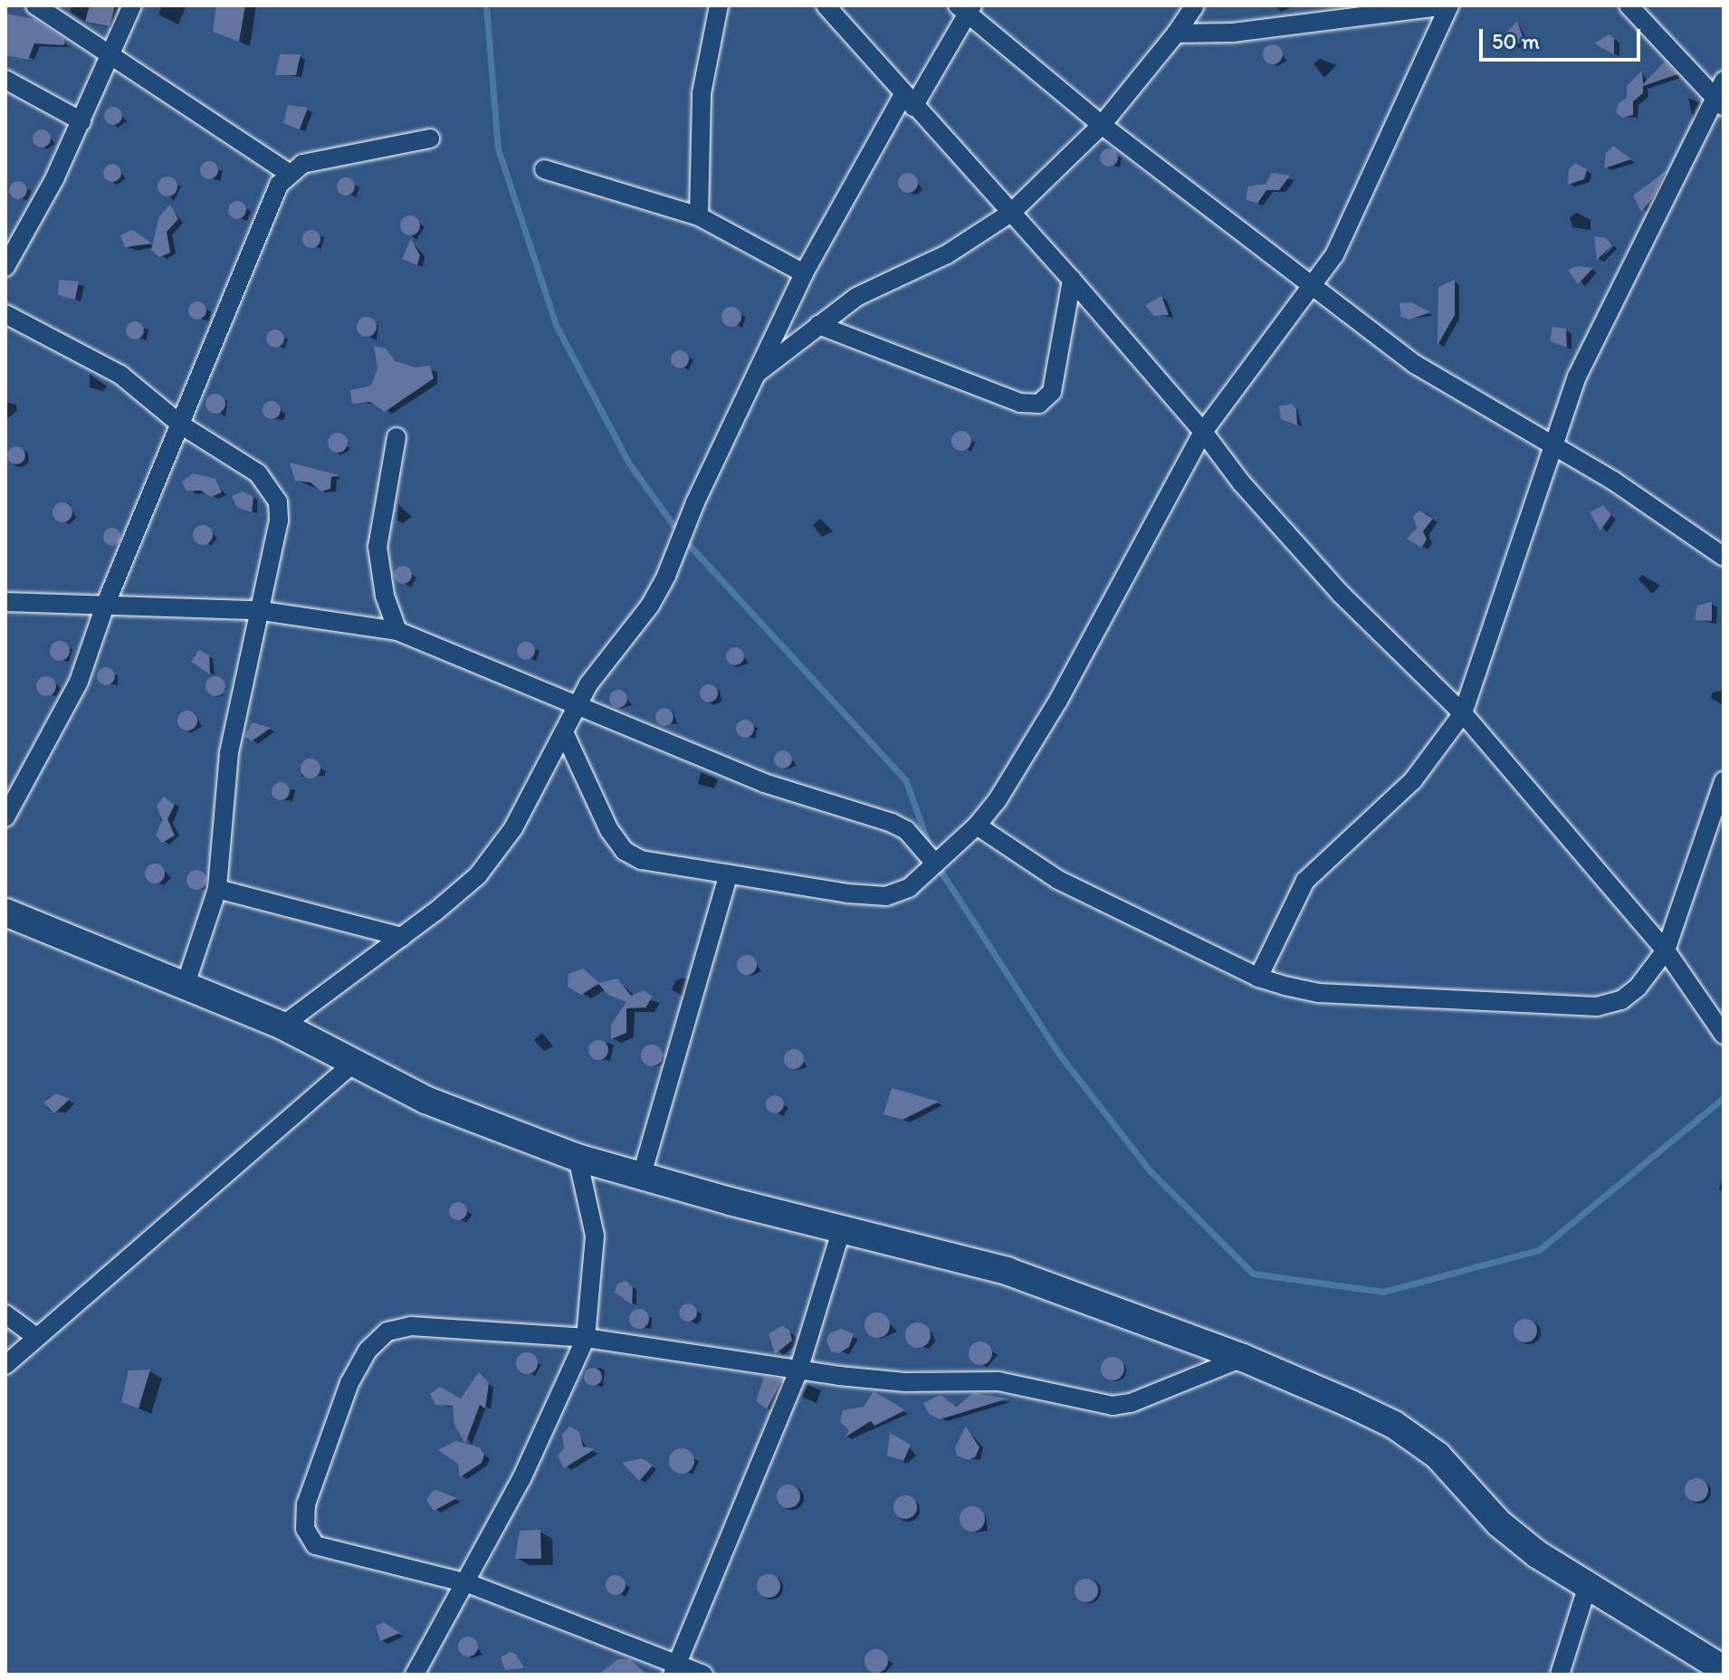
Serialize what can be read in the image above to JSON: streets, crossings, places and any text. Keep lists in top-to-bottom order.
{
  "scale_bar": "50 m"
}
